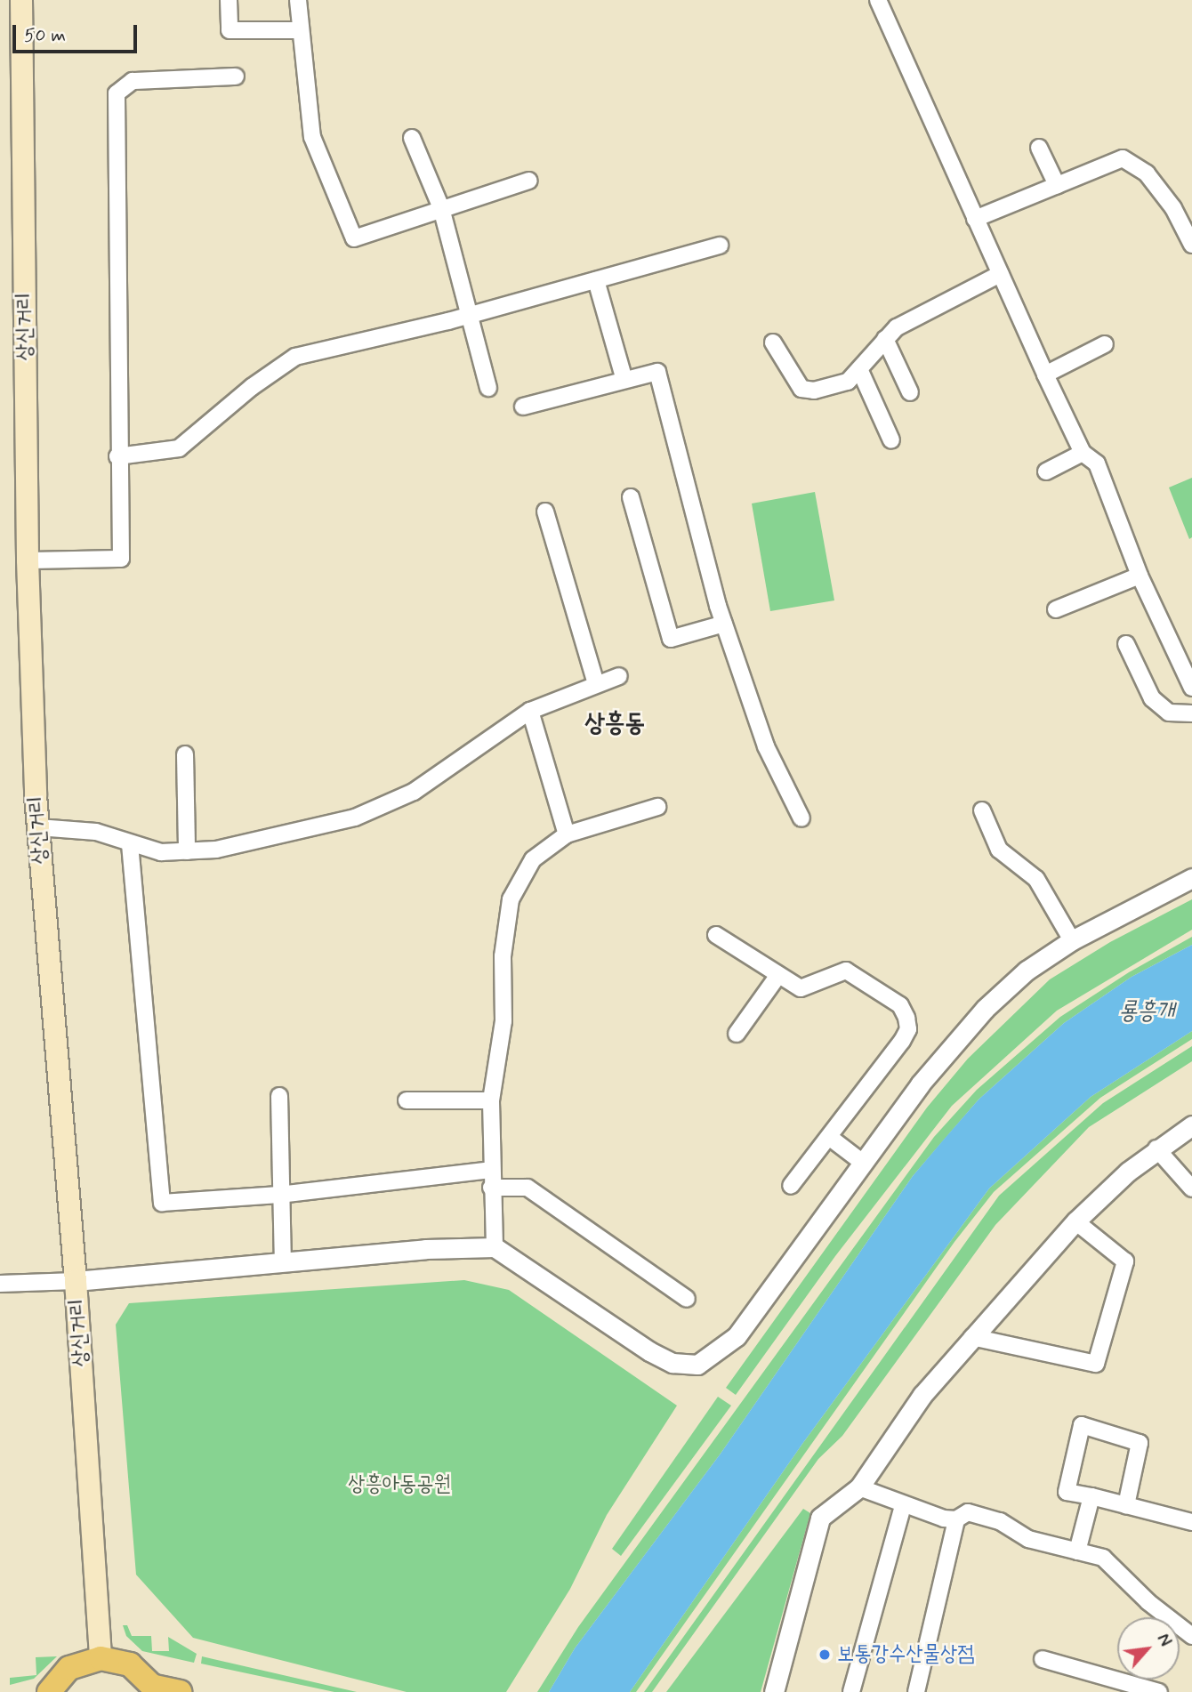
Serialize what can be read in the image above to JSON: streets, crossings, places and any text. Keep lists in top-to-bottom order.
{
  "streets": {
    "main road": ["상신거리"]
  },
  "districts": ["상흥동"],
  "water": ["룡흥개"],
  "parks": ["상흥아동공원"],
  "places": ["보통강수산물상점"],
  "scale_bar": "50 m",
  "north": "top right"
}
